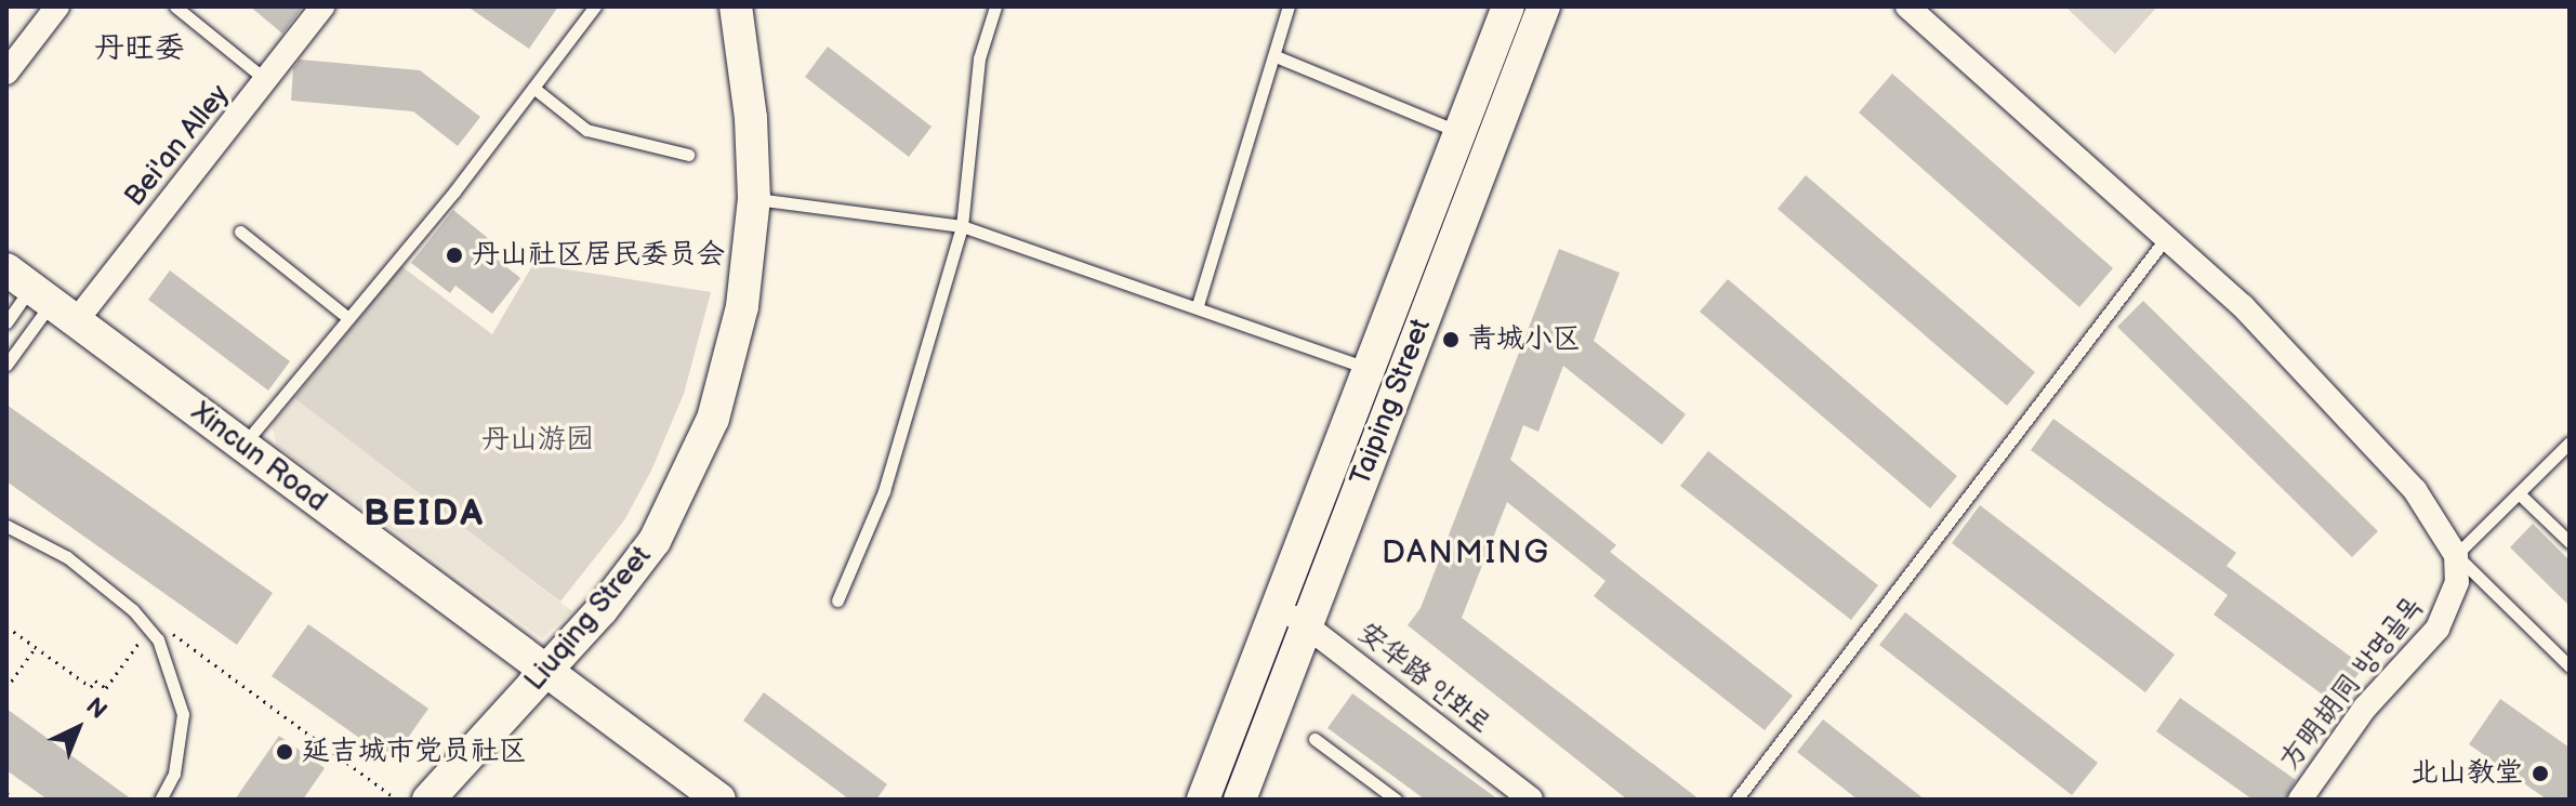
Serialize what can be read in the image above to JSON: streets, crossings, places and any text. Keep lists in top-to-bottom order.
{
  "streets": {
    "main road": ["Taiping Street", "Xincun Road", "Liuqing Street"],
    "street": ["Bei'an Alley", "安华路 안화로", "方明胡同 방명골목"]
  },
  "crossings": [
    ["Bei'an Alley", "Xincun Road"],
    ["Taiping Street", "安华路 안화로"],
    ["Xincun Road", "Liuqing Street"]
  ],
  "districts": ["丹旺委", "BEIDA", "DANMING"],
  "parks": ["丹山游园"],
  "places": [
    "丹山社区居民委员会",
    "青城小区",
    "延吉城市党员社区",
    "北山教堂"
  ],
  "north": "top right"
}
